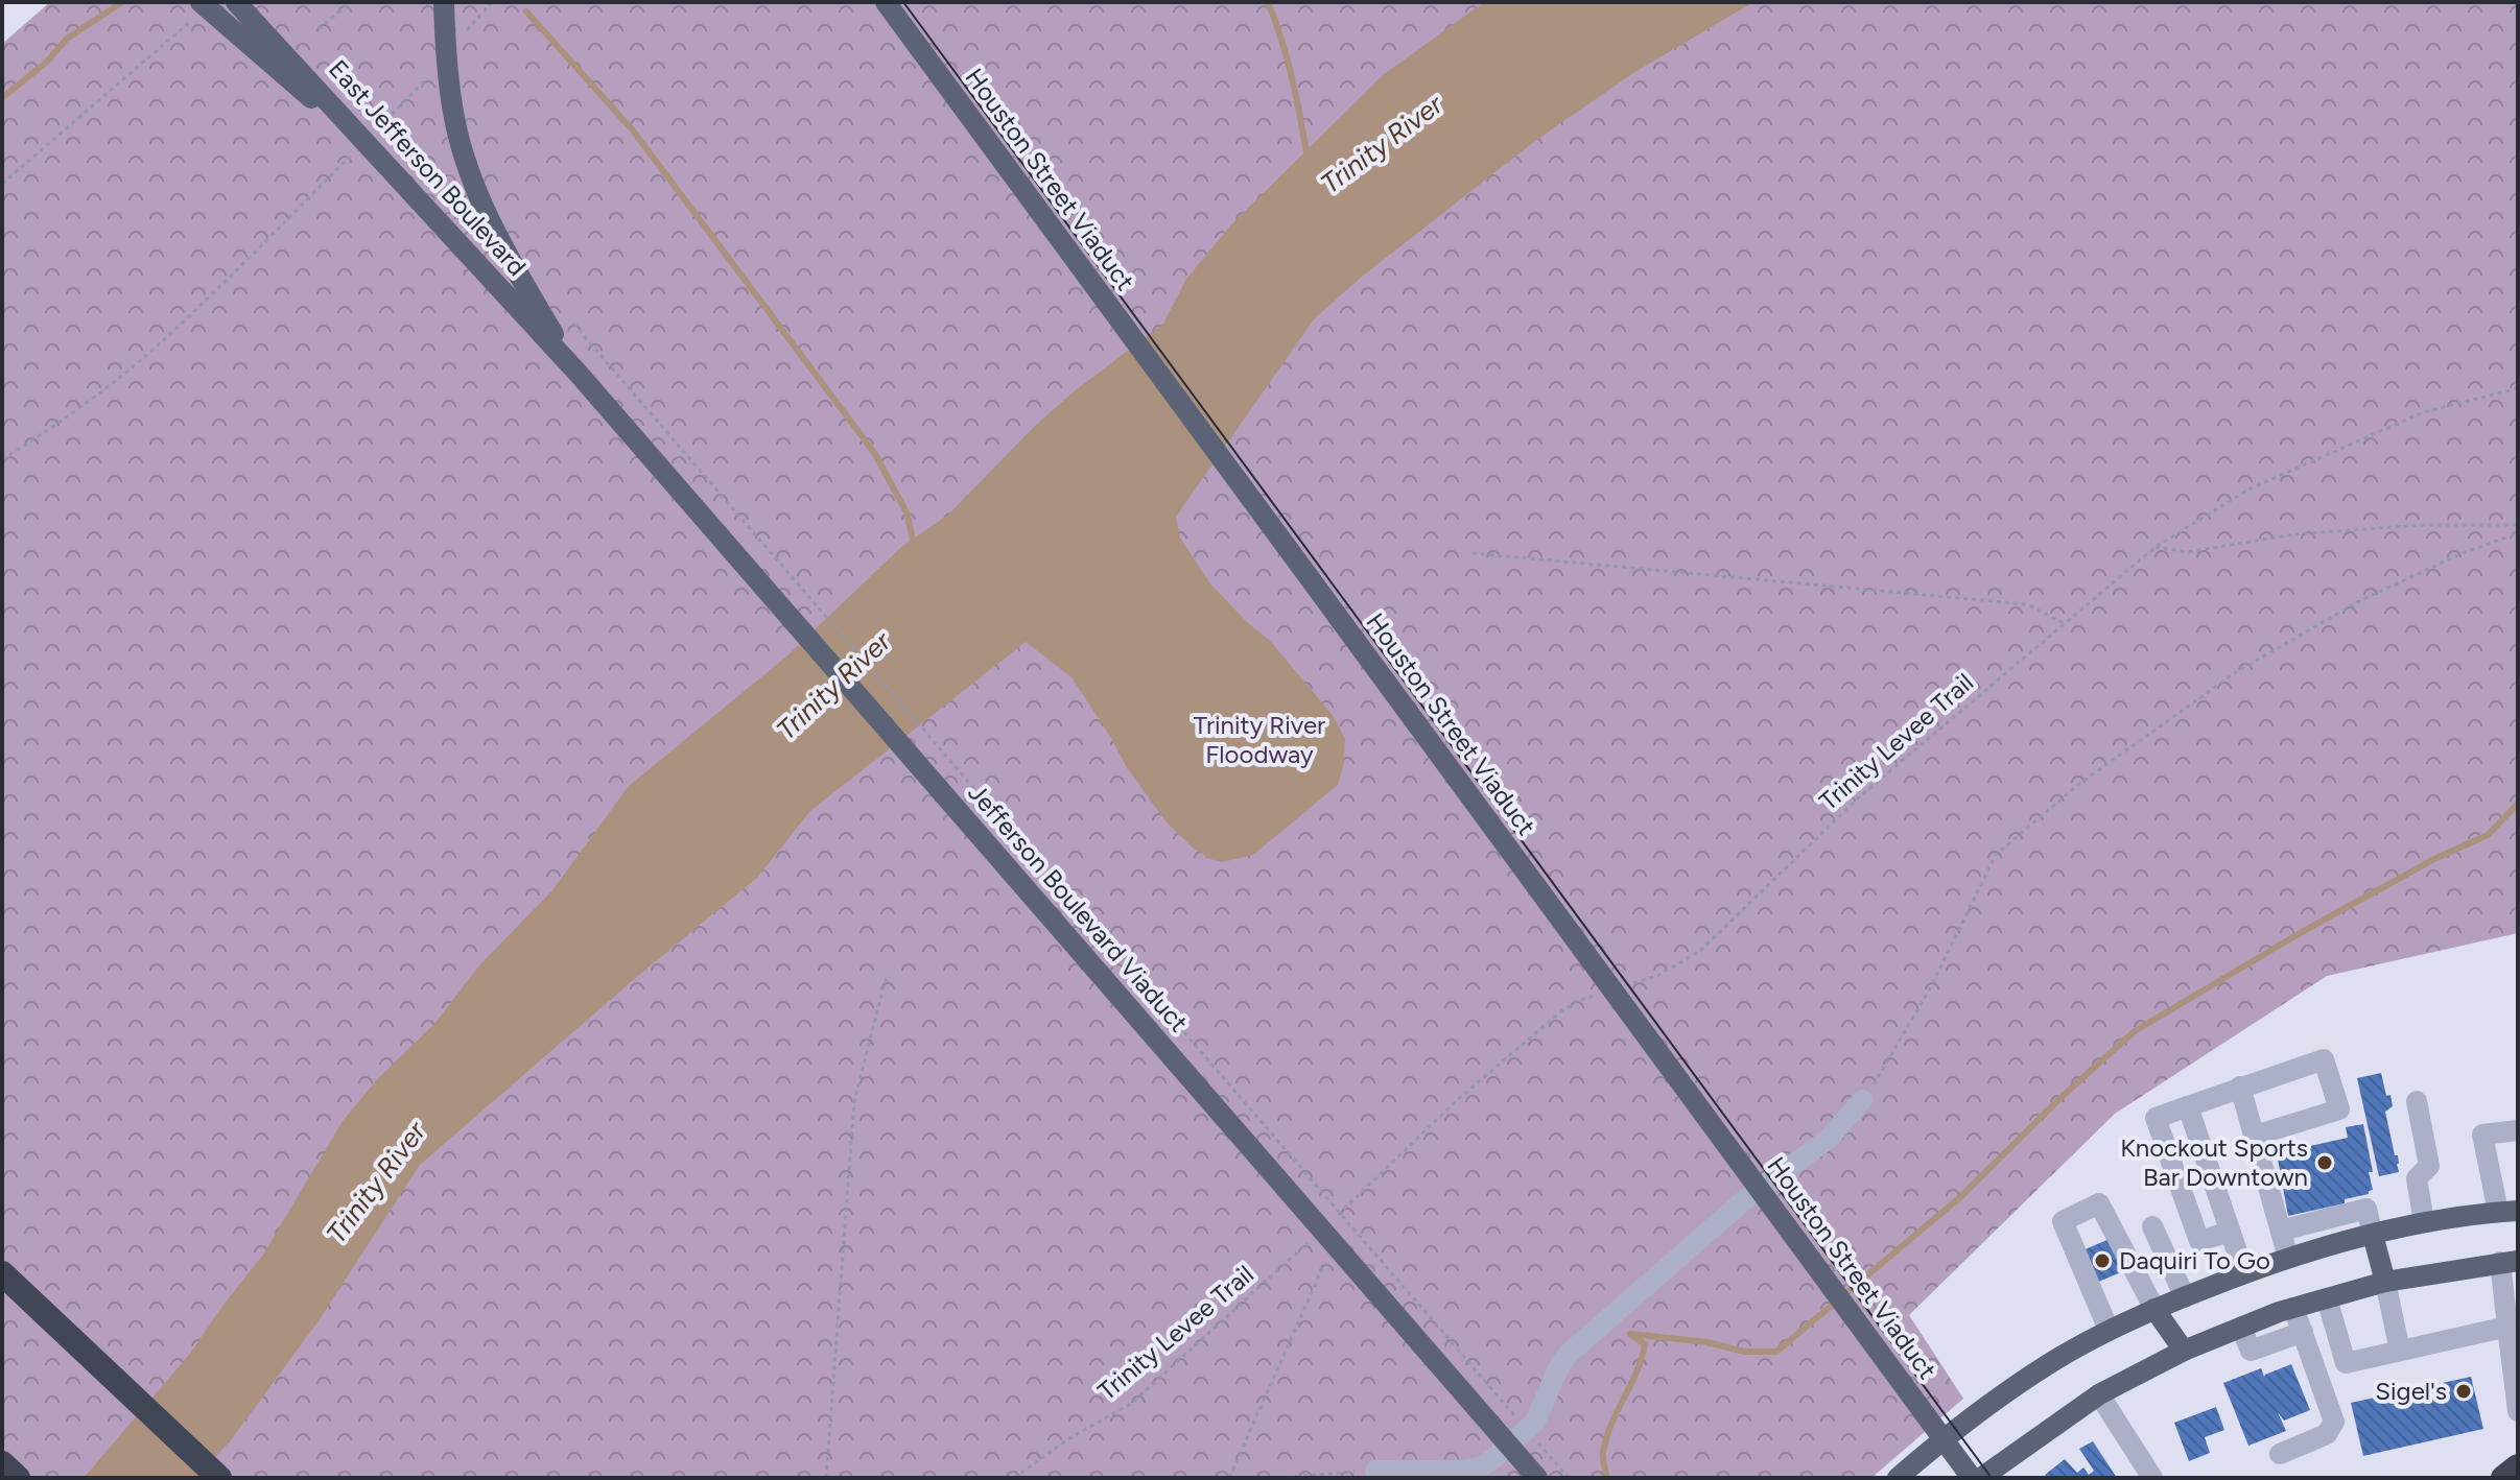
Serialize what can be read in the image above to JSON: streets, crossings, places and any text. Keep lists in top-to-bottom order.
{
  "streets": {
    "main road": ["East Jefferson Boulevard", "Houston Street Viaduct", "Jefferson Boulevard Viaduct"],
    "path": ["Trinity Levee Trail"]
  },
  "crossings": [
    ["East Jefferson Boulevard", "Jefferson Boulevard Viaduct"]
  ],
  "water": ["Trinity River"],
  "parks": ["Trinity River Floodway"],
  "places": ["Knockout Sports Bar Downtown", "Daquiri To Go", "Sigel's"]
}
